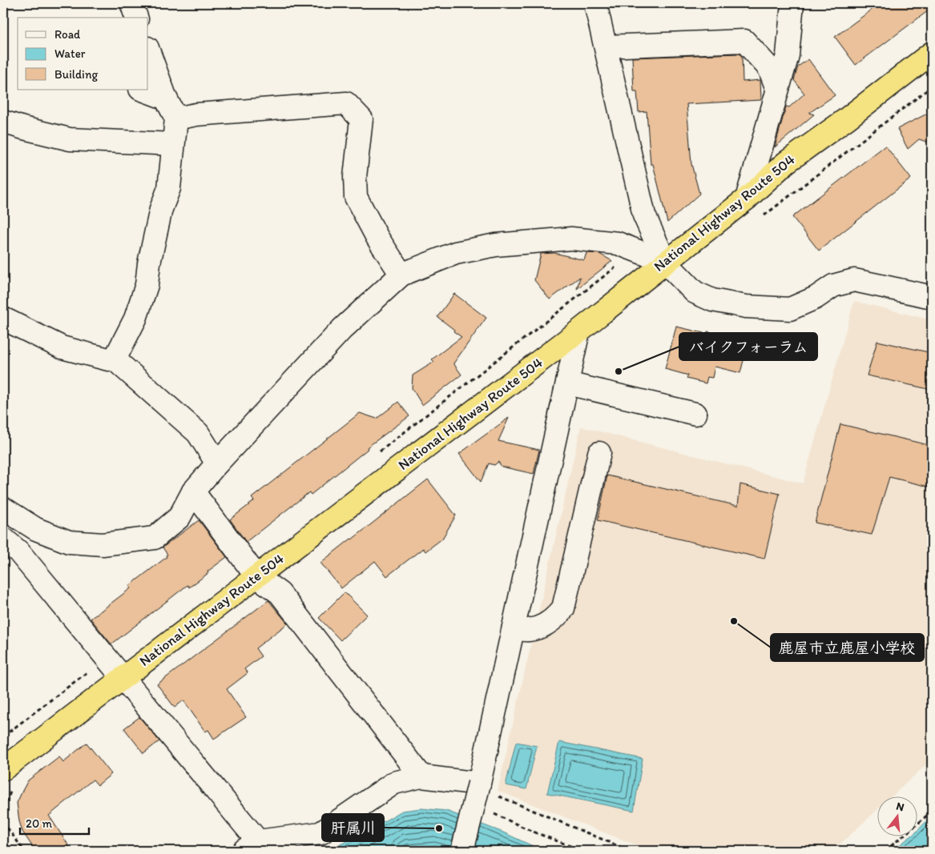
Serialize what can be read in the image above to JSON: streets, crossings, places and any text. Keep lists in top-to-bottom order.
{
  "streets": {
    "highway": ["National Highway Route 504"]
  },
  "places": ["バイクフォーラム", "鹿屋市立鹿屋小学校", "肝属川"],
  "legend": ["Road", "Water", "Building"],
  "scale_bar": "20 m",
  "north": "top"
}
